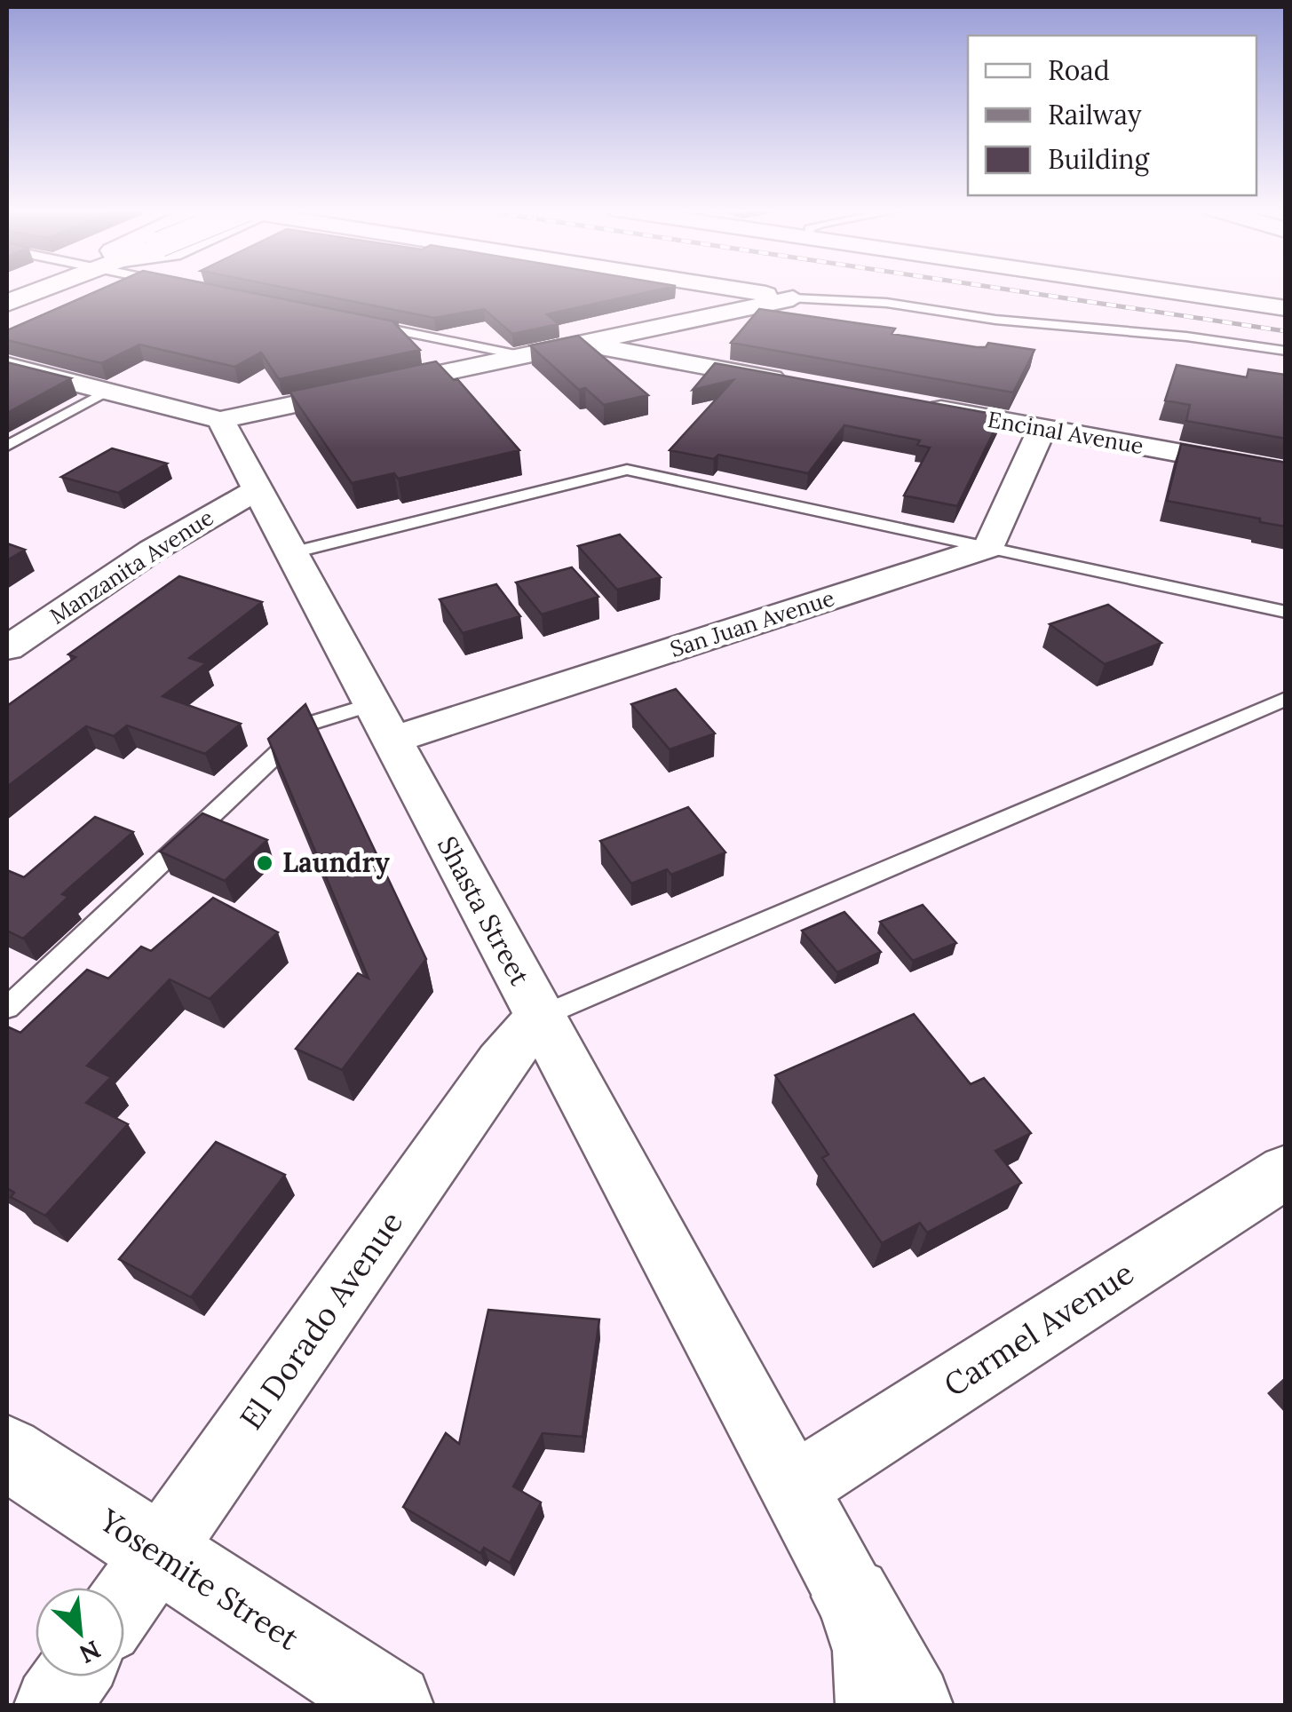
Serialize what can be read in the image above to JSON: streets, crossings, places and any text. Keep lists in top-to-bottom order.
{
  "streets": {
    "street": [
      "Encinal Avenue",
      "Manzanita Avenue",
      "San Juan Avenue",
      "Shasta Street",
      "El Dorado Avenue",
      "Carmel Avenue",
      "Yosemite Street"
    ]
  },
  "crossings": [
    ["Manzanita Avenue", "Shasta Street"],
    ["San Juan Avenue", "Shasta Street"],
    ["Shasta Street", "El Dorado Avenue"],
    ["Shasta Street", "Carmel Avenue"],
    ["El Dorado Avenue", "Yosemite Street"]
  ],
  "places": ["Laundry"],
  "legend": ["Road", "Railway", "Building"],
  "north": "bottom right"
}
